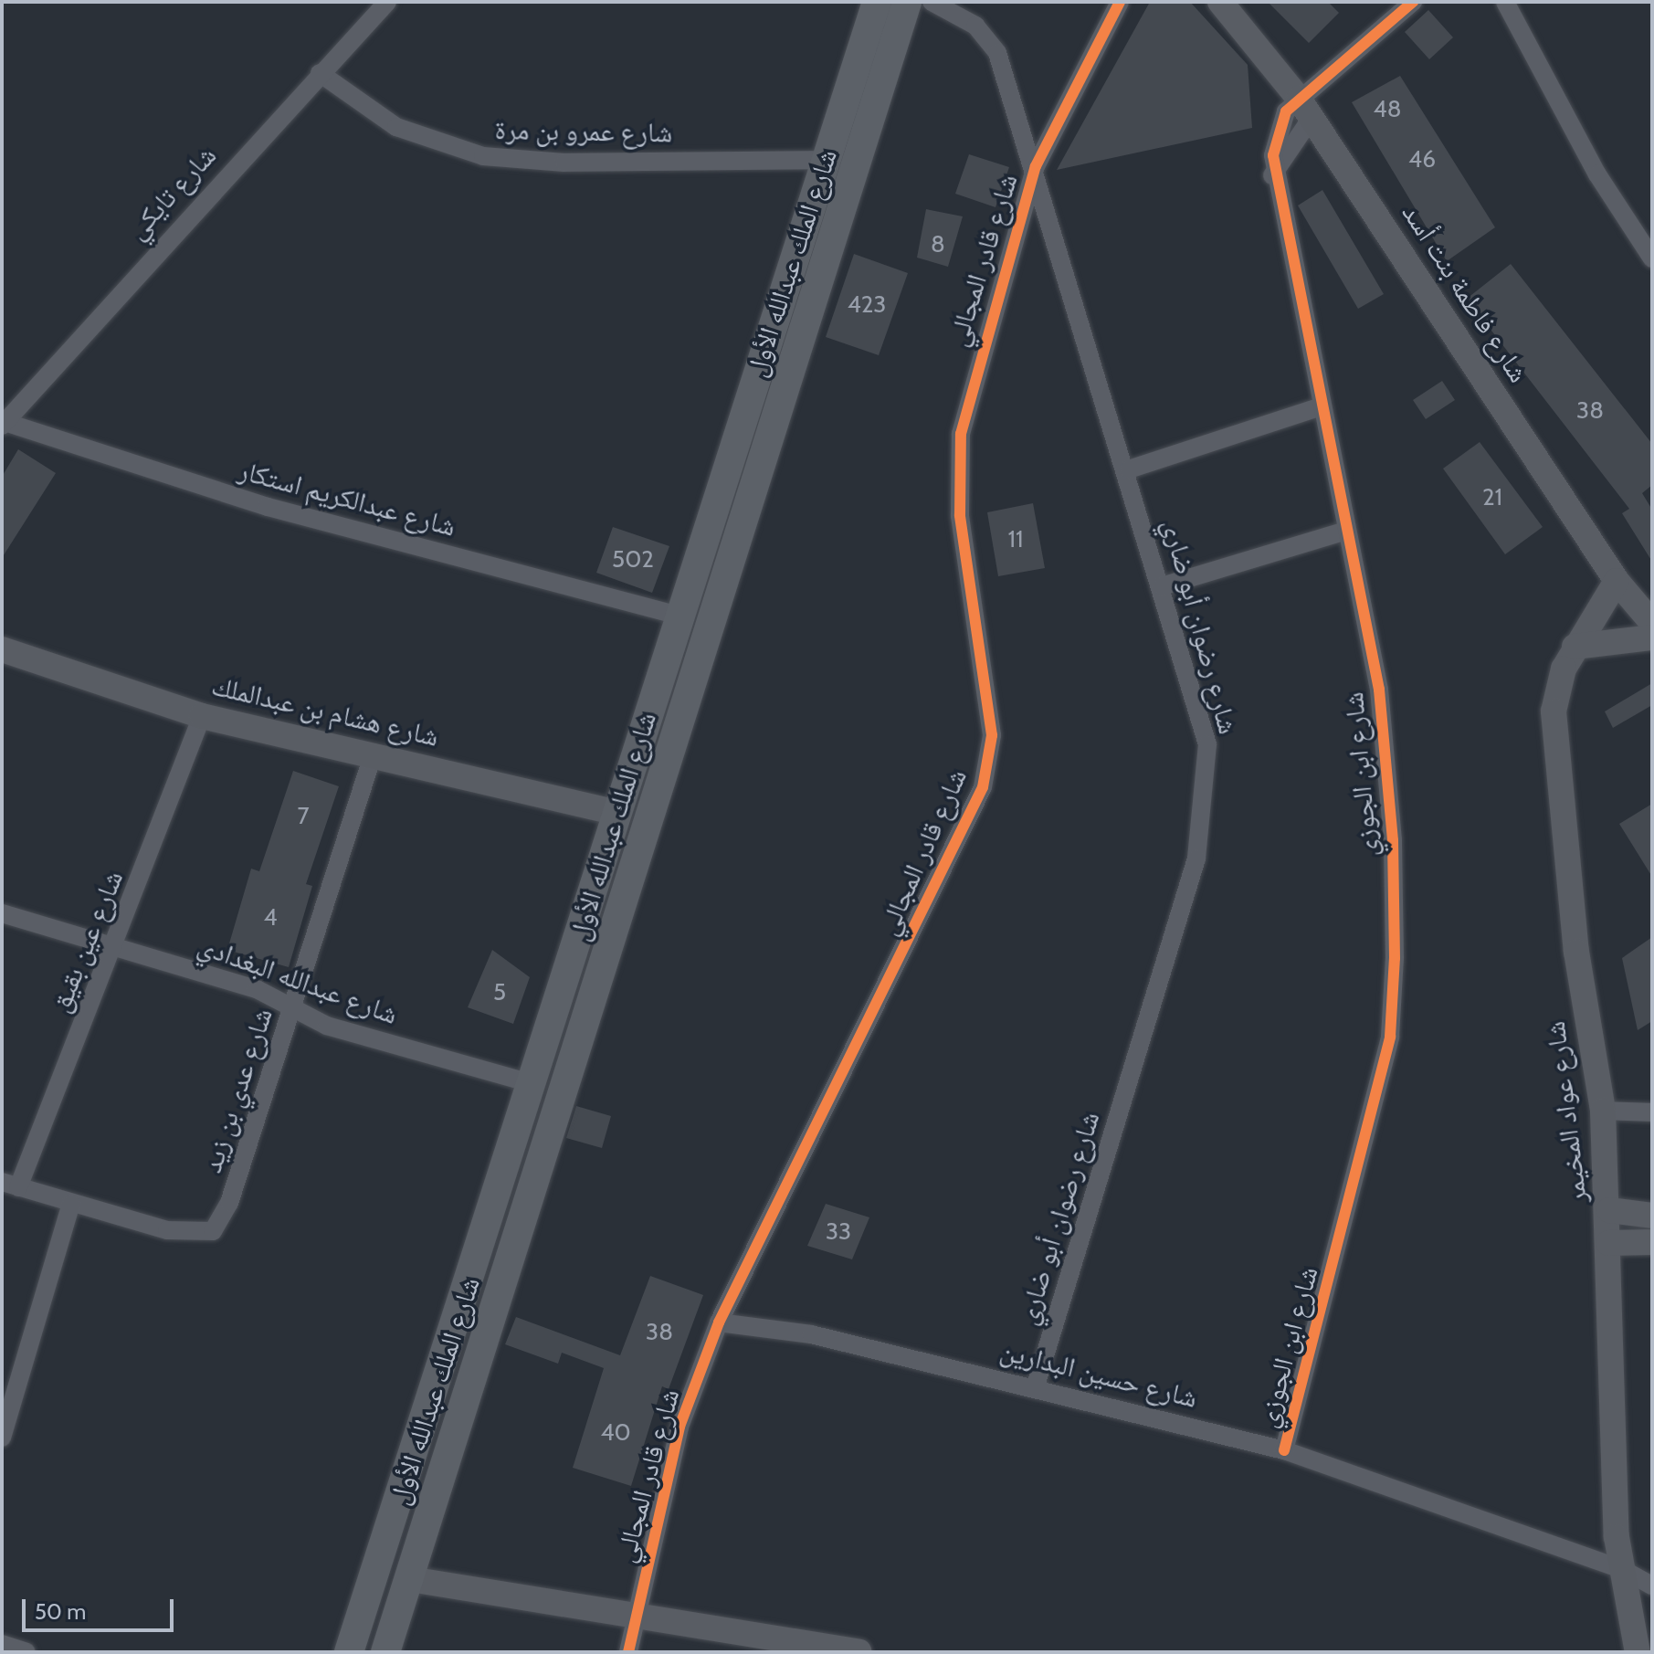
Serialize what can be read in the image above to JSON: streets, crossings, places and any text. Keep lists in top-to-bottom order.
{
  "streets": {
    "main road": ["شارع الملك عبدالله الأول"],
    "street": [
      "شارع عمرو بن مرة",
      "شارع تايكي",
      "شارع قادر المجالي",
      "شارع فاطمة بنت أسد",
      "شارع عبدالكريم استكار",
      "شارع رضوان أبو ضاري",
      "شارع هشام بن عبدالملك",
      "شارع ابن الجوزي",
      "شارع عين بقيق",
      "شارع عبدالله البغدادي",
      "شارع عدي بن زيد",
      "شارع عواد المخيمر",
      "شارع حسين البدارين"
    ]
  },
  "crossings": [
    ["شارع عمرو بن مرة", "شارع تايكي"],
    ["شارع عمرو بن مرة", "شارع الملك عبدالله الأول"],
    ["شارع تايكي", "شارع عبدالكريم استكار"],
    ["شارع قادر المجالي", "شارع رضوان أبو ضاري"],
    ["شارع قادر المجالي", "شارع حسين البدارين"],
    ["شارع الملك عبدالله الأول", "شارع عبدالكريم استكار"],
    ["شارع الملك عبدالله الأول", "شارع هشام بن عبدالملك"],
    ["شارع الملك عبدالله الأول", "شارع عبدالله البغدادي"],
    ["شارع فاطمة بنت أسد", "شارع ابن الجوزي"],
    ["شارع فاطمة بنت أسد", "شارع عواد المخيمر"],
    ["شارع رضوان أبو ضاري", "شارع حسين البدارين"],
    ["شارع هشام بن عبدالملك", "شارع عين بقيق"],
    ["شارع هشام بن عبدالملك", "شارع عدي بن زيد"],
    ["شارع ابن الجوزي", "شارع حسين البدارين"],
    ["شارع عين بقيق", "شارع عبدالله البغدادي"],
    ["شارع عين بقيق", "شارع عدي بن زيد"],
    ["شارع عبدالله البغدادي", "شارع عدي بن زيد"],
    ["شارع عواد المخيمر", "شارع حسين البدارين"]
  ],
  "house_numbers": [
    "48",
    "46",
    "8",
    "423",
    "38",
    "21",
    "11",
    "502",
    "7",
    "4",
    "5",
    "33",
    "38",
    "40"
  ],
  "scale_bar": "50 m"
}
